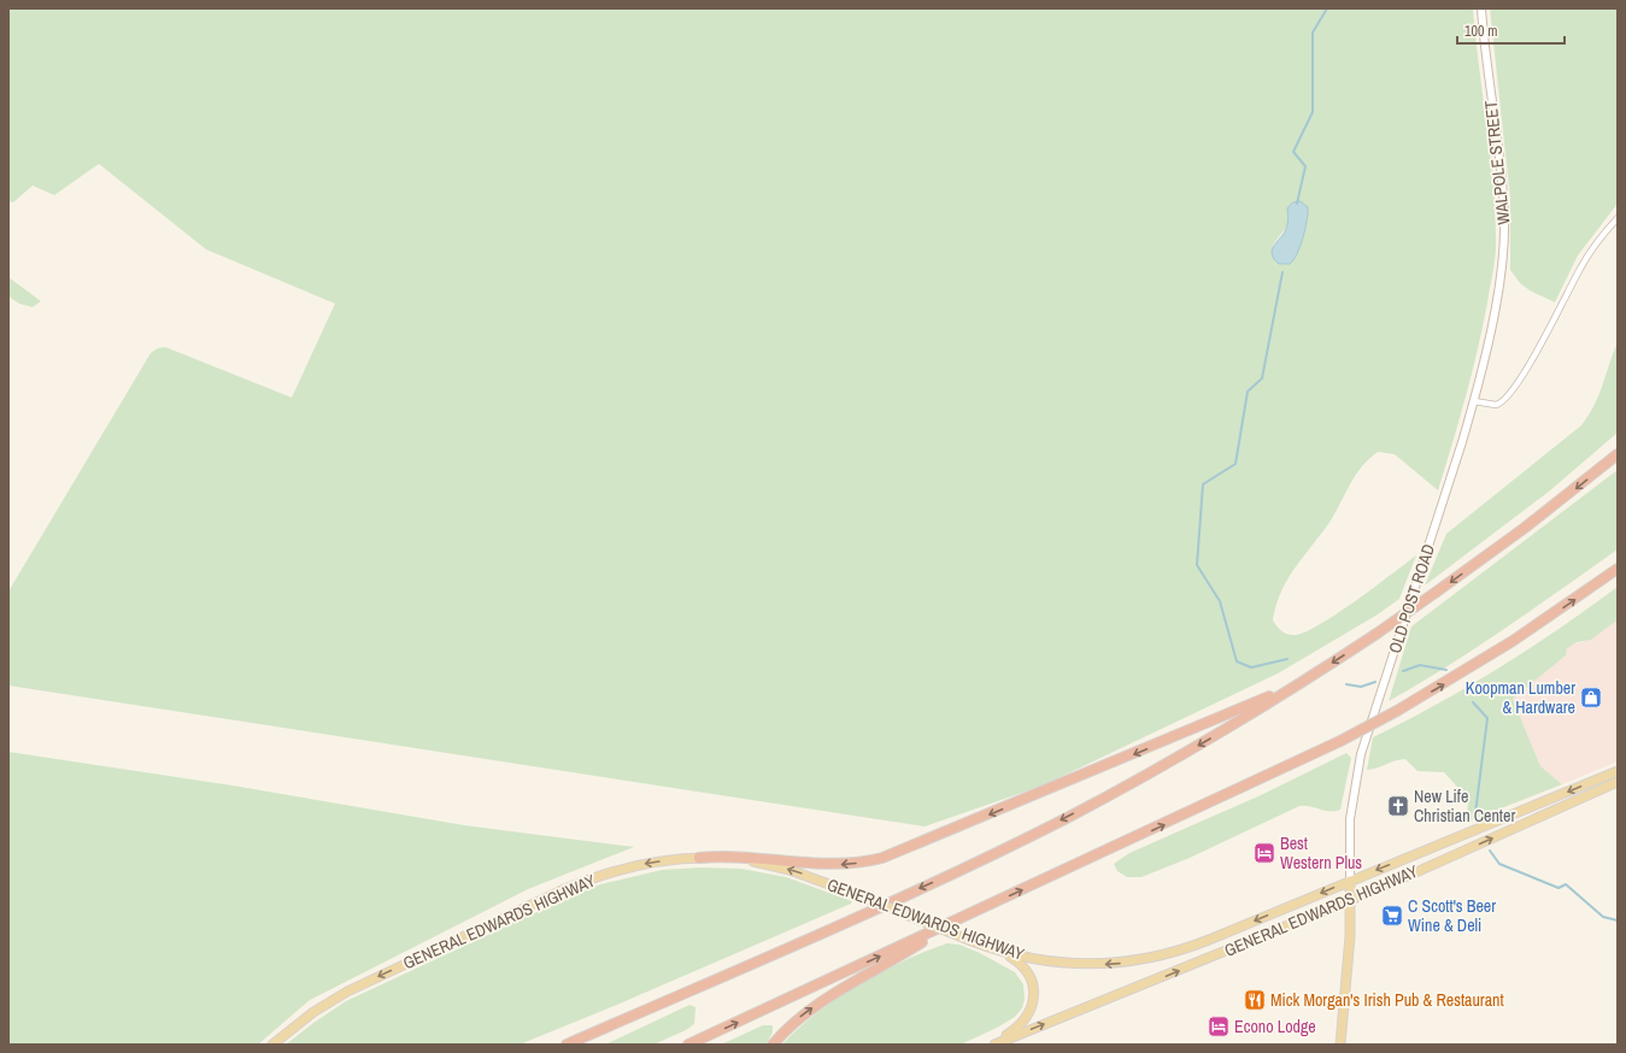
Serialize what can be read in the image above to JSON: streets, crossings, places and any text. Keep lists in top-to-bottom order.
{
  "streets": {
    "main road": ["WALPOLE STREET", "OLD POST ROAD", "GENERAL EDWARDS HIGHWAY"]
  },
  "crossings": [
    ["WALPOLE STREET", "OLD POST ROAD"],
    ["OLD POST ROAD", "GENERAL EDWARDS HIGHWAY"]
  ],
  "places": {
    "shop": ["Koopman Lumber & Hardware"],
    "church": ["New Life Christian Center"],
    "hotel": ["Best Western Plus", "Econo Lodge"],
    "supermarket": ["C Scott's Beer Wine & Deli"],
    "restaurant": ["Mick Morgan's Irish Pub & Restaurant"]
  },
  "scale_bar": "100 m"
}
